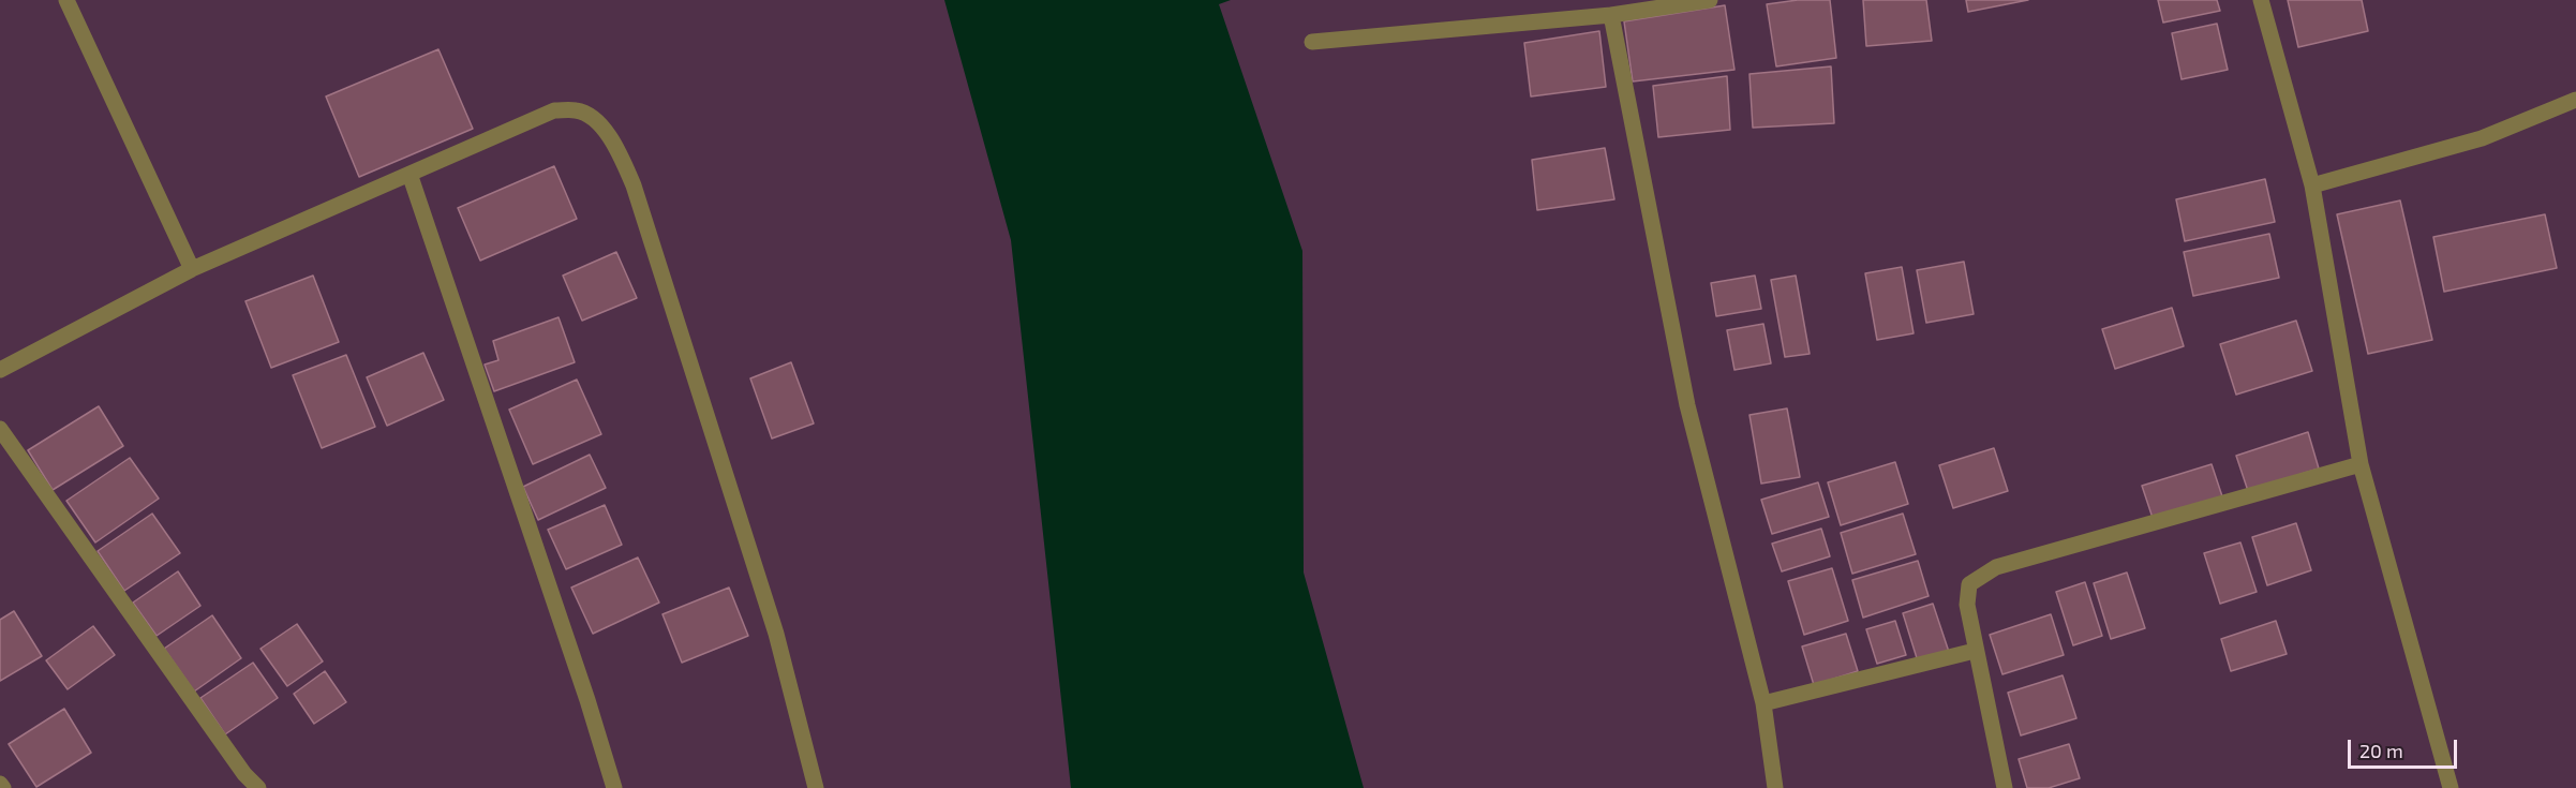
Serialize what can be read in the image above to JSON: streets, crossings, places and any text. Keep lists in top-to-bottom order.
{
  "scale_bar": "20 m"
}
